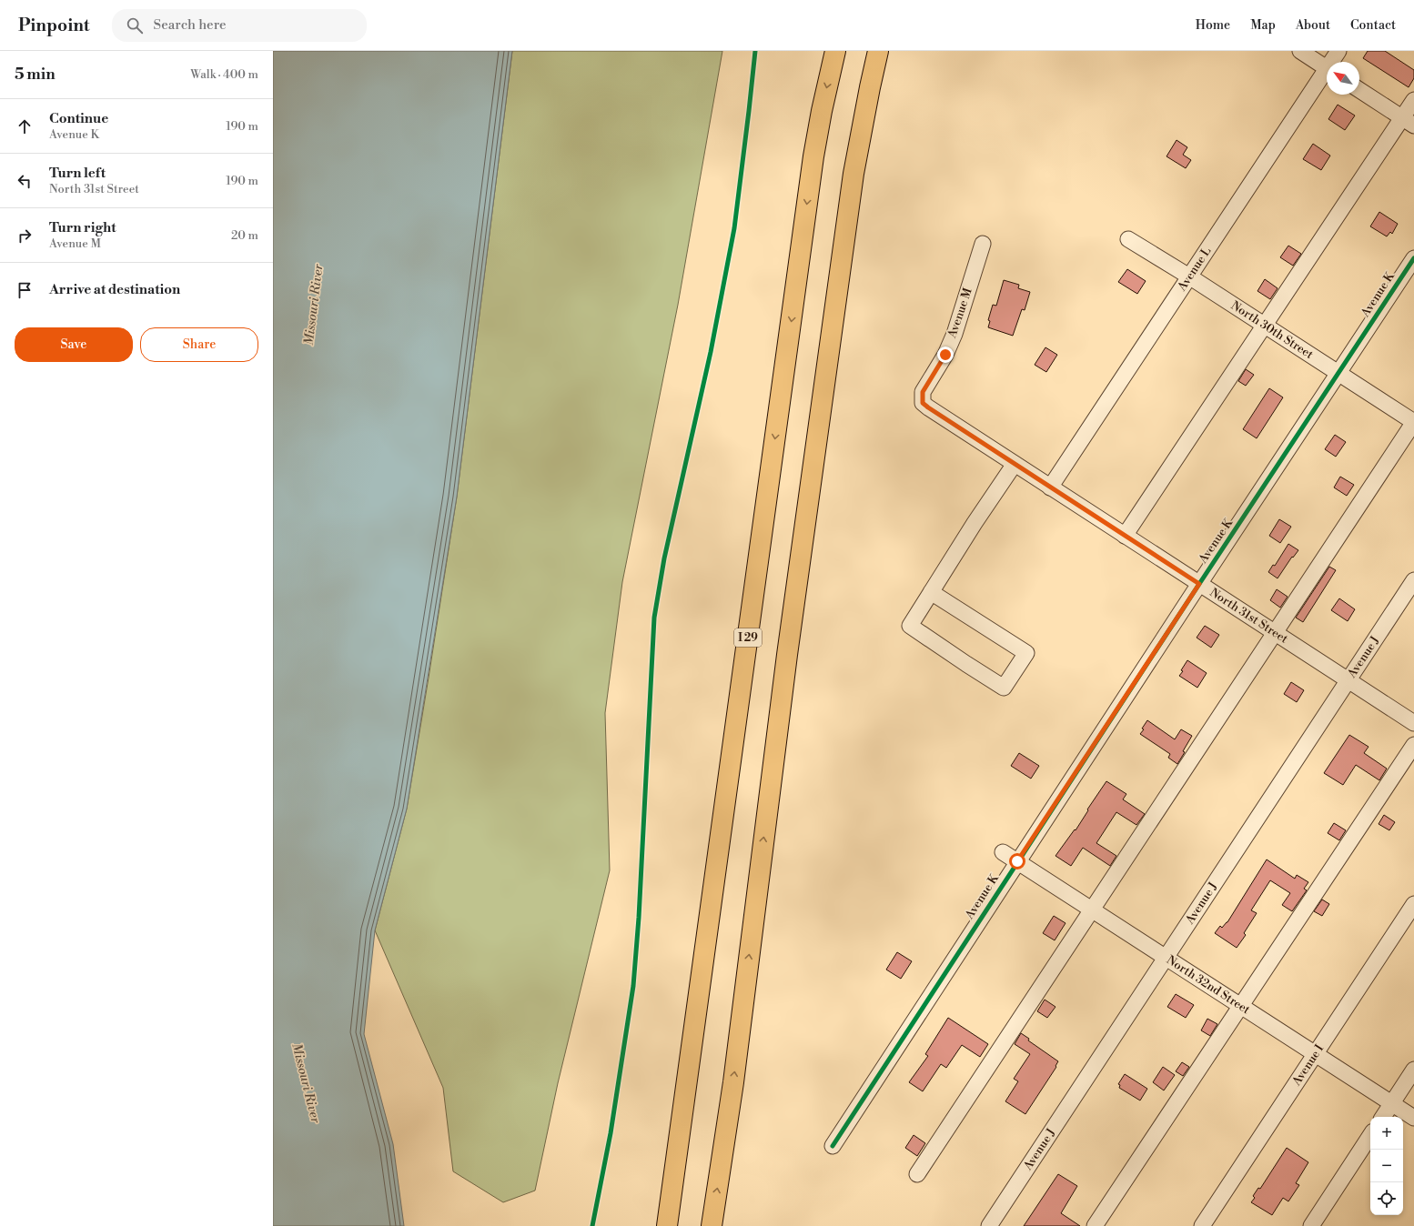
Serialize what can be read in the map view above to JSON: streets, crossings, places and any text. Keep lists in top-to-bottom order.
{
  "streets": {
    "highway": ["I 29"],
    "street": [
      "Avenue L",
      "Avenue K",
      "Avenue M",
      "North 30th Street",
      "North 31st Street",
      "Avenue J",
      "North 32nd Street",
      "Avenue I"
    ]
  },
  "crossings": [
    ["Avenue L", "North 30th Street"],
    ["Avenue L", "North 31st Street"],
    ["Avenue K", "North 30th Street"],
    ["Avenue K", "North 31st Street"],
    ["Avenue K", "North 32nd Street"],
    ["Avenue M", "North 31st Street"],
    ["North 31st Street", "Avenue J"],
    ["Avenue J", "North 32nd Street"],
    ["North 32nd Street", "Avenue I"]
  ],
  "water": ["Missouri River"],
  "north": "top left",
  "page": {
    "header": "Pinpoint",
    "search": "Search here",
    "nav": [
      "Home",
      "Map",
      "About",
      "Contact"
    ],
    "heading": ["5 min", "Walk · 400 m"],
    "list": [
      ["Continue", "Avenue K", "190 m"],
      ["Turn left", "North 31st Street", "190 m"],
      ["Turn right", "Avenue M", "20 m"],
      "Arrive at destination"
    ],
    "buttons": ["Save", "Share"],
    "map_buttons": ["+", "−"]
  }
}
